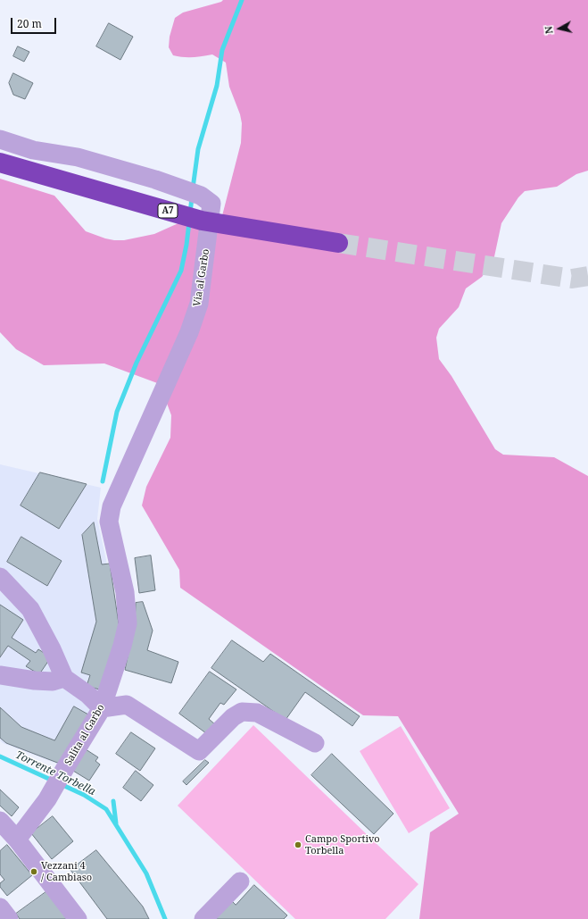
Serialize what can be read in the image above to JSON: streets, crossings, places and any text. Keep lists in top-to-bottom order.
{
  "streets": {
    "highway": ["A7"],
    "street": ["Via al Garbo", "Salita al Garbo"]
  },
  "crossings": [
    ["Via al Garbo", "Salita al Garbo"]
  ],
  "water": ["Torrente Torbella"],
  "places": ["Campo Sportivo Torbella", "Vezzani 4 / Cambiaso"],
  "scale_bar": "20 m",
  "north": "left"
}
